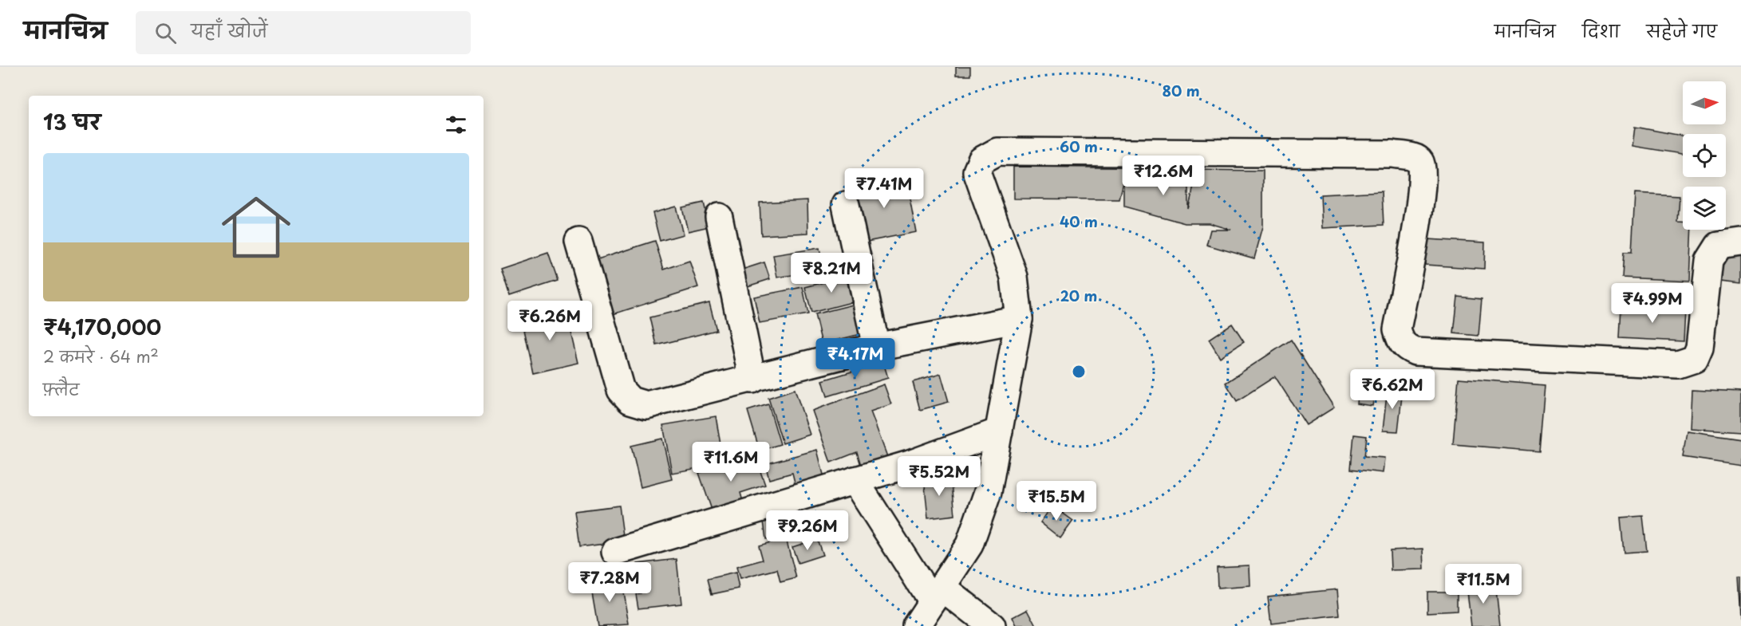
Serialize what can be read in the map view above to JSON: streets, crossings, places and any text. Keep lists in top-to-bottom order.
{
  "north": "right",
  "page": {
    "header": "मानचित्र",
    "search": "यहाँ खोजें",
    "nav": ["मानचित्र", "दिशा", "सहेजे गए"],
    "heading": "13 घर",
    "list": [
      {
        "name": "₹4,170,000",
        "note": "2 कमरे · 64 m² · फ़्लैट"
      }
    ],
    "price": [
      "₹12.6M",
      "₹7.41M",
      "₹8.21M",
      "₹4.99M",
      "₹6.26M",
      "₹4.17M",
      "₹6.62M",
      "₹11.6M",
      "₹5.52M",
      "₹15.5M",
      "₹9.26M",
      "₹7.28M",
      "₹11.5M"
    ]
  },
  "rings": [
    "80 m",
    "60 m",
    "40 m",
    "20 m"
  ]
}
